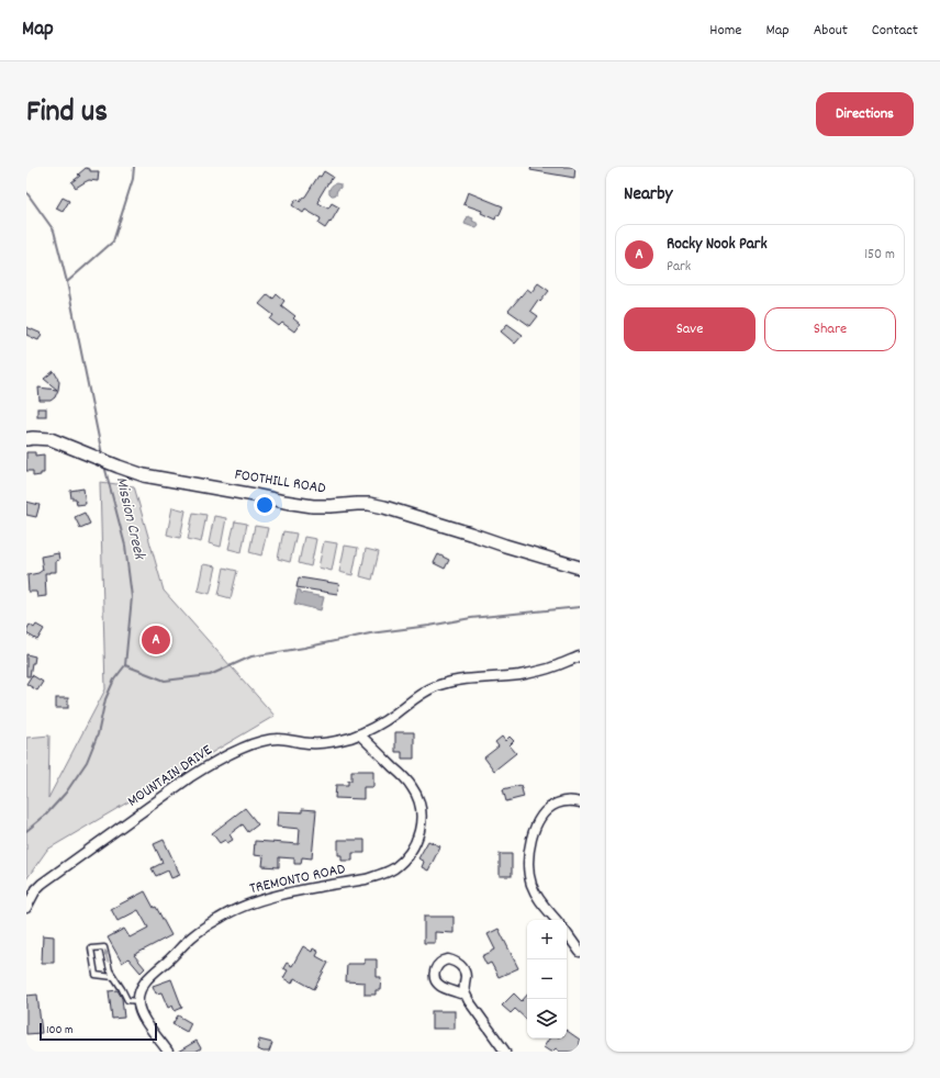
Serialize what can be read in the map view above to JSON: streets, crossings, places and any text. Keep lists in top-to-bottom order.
{
  "streets": {
    "main road": ["FOOTHILL ROAD"],
    "street": ["MOUNTAIN DRIVE", "TREMONTO ROAD"]
  },
  "crossings": [
    ["MOUNTAIN DRIVE", "TREMONTO ROAD"]
  ],
  "water": ["Mission Creek"],
  "scale_bar": "100 m",
  "page": {
    "header": "Map",
    "nav": [
      "Home",
      "Map",
      "About",
      "Contact"
    ],
    "title": "Find us",
    "buttons": [
      "Directions",
      ["Save", "Share"]
    ],
    "heading": "Nearby",
    "list": [
      {
        "mark": "A",
        "name": "Rocky Nook Park",
        "note": "Park",
        "value": "150 m"
      }
    ],
    "pins": "A",
    "map_buttons": ["+", "−"],
    "scale": "100 m"
  }
}
